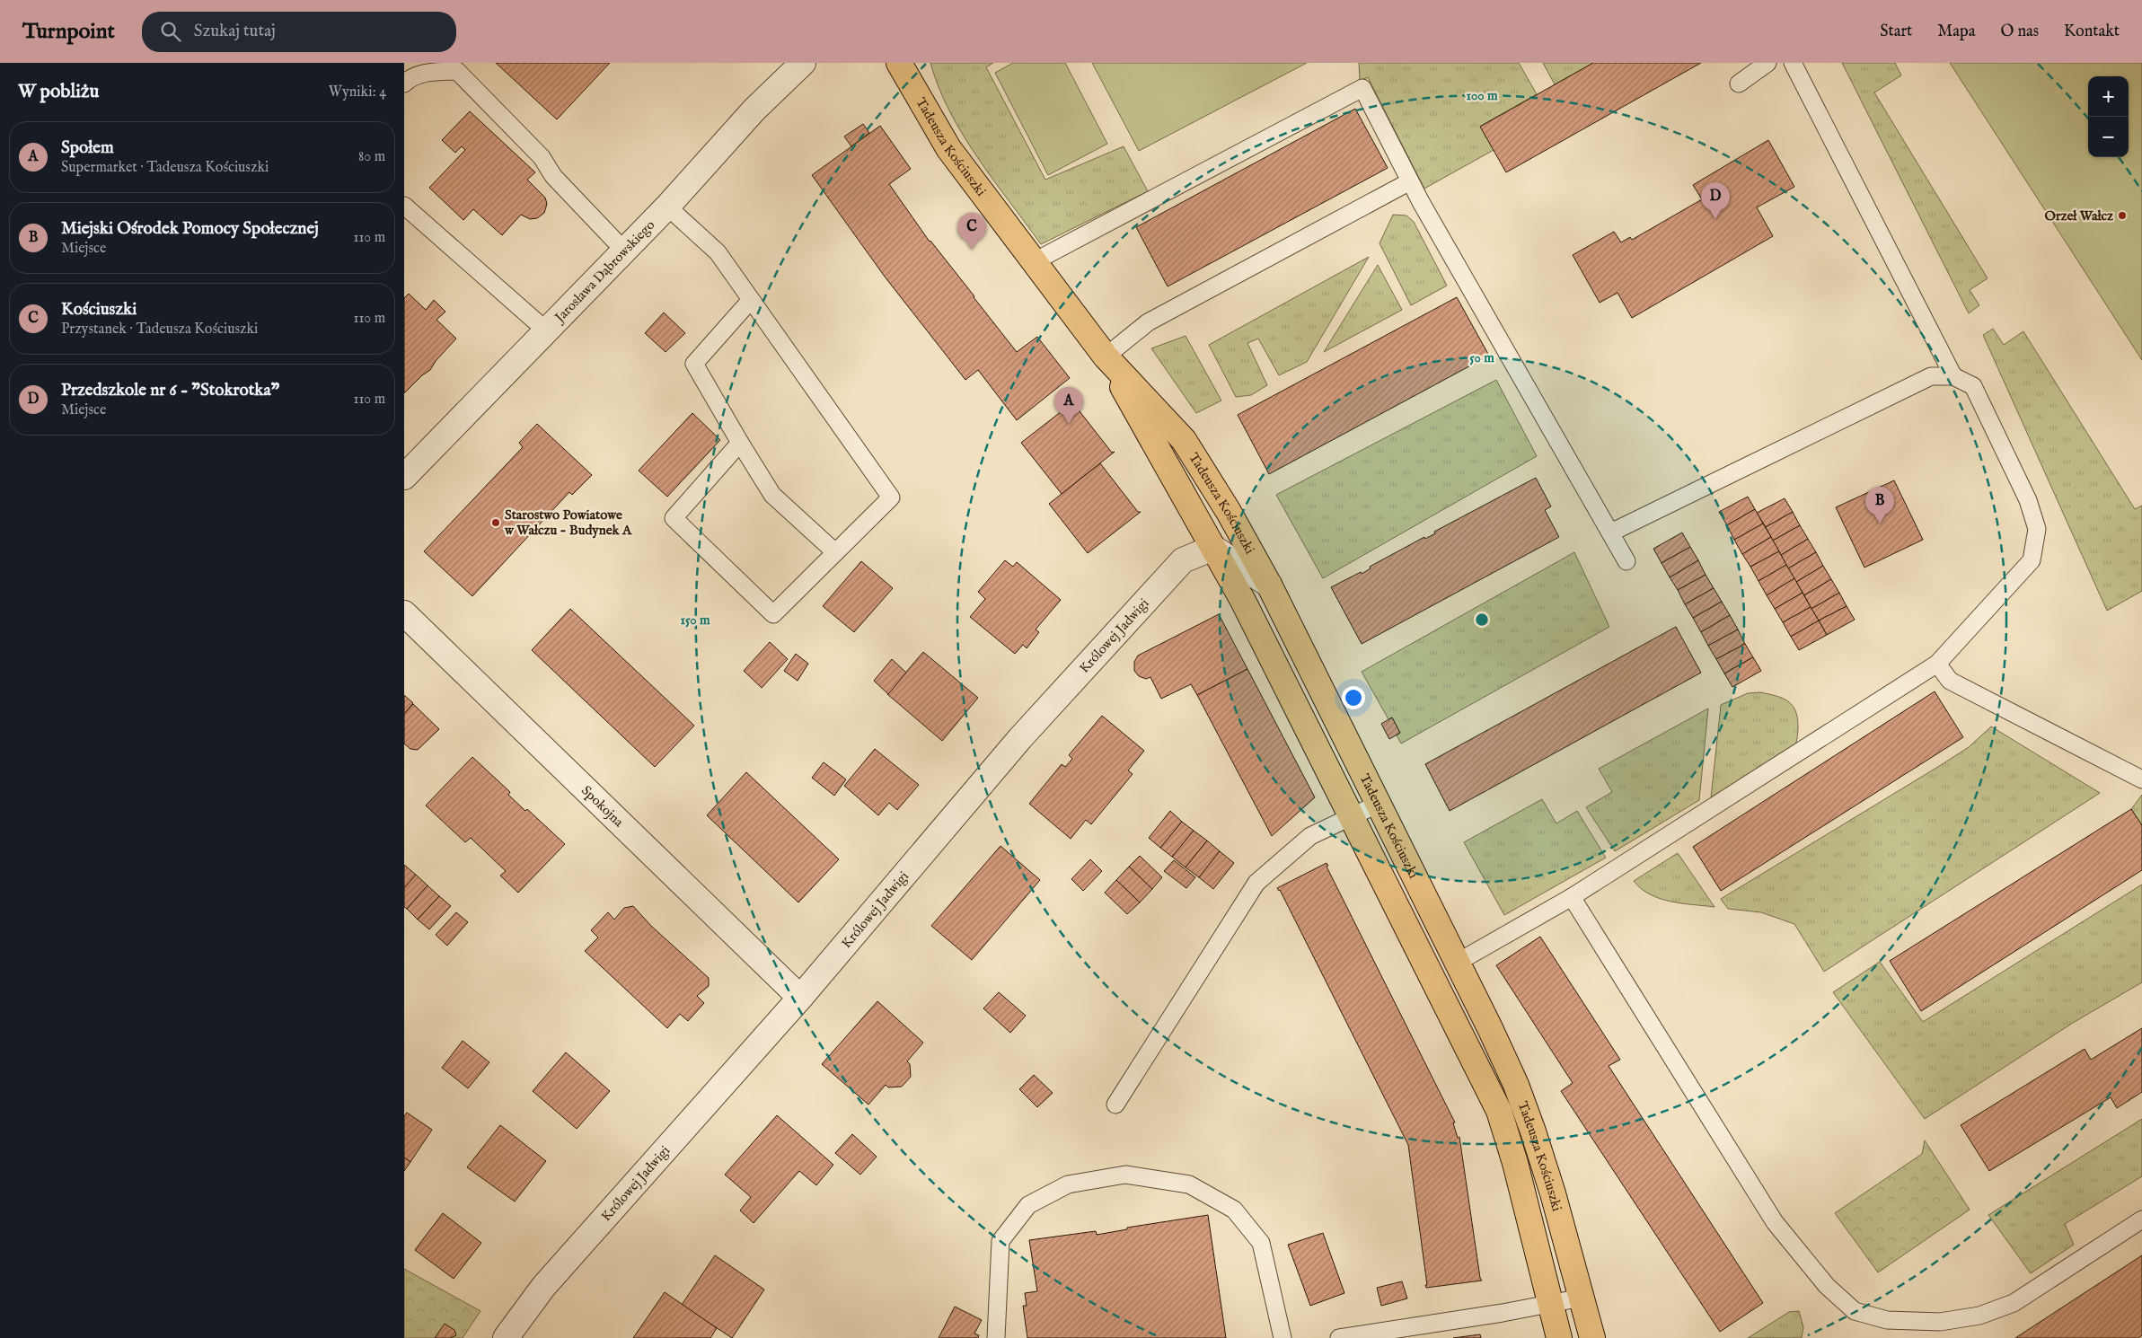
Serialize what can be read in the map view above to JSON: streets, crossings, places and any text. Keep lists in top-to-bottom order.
{
  "streets": {
    "main road": ["Tadeusza Kościuszki"],
    "street": ["Jarosława Dąbrowskiego", "Królowej Jadwigi", "Spokojna"]
  },
  "crossings": [
    ["Tadeusza Kościuszki", "Królowej Jadwigi"],
    ["Królowej Jadwigi", "Spokojna"]
  ],
  "places": ["Orzeł Wałcz", "Starostwo Powiatowe w Wałczu - Budynek A"],
  "page": {
    "header": "Turnpoint",
    "search": "Szukaj tutaj",
    "nav": [
      "Start",
      "Mapa",
      "O nas",
      "Kontakt"
    ],
    "heading": ["W pobliżu", "Wyniki: 4"],
    "map_buttons": ["+", "−"],
    "list": [
      {
        "mark": "A",
        "name": "Społem",
        "note": "Supermarket · Tadeusza Kościuszki",
        "value": "80 m"
      },
      {
        "mark": "B",
        "name": "Miejski Ośrodek Pomocy Społecznej",
        "note": "Miejsce",
        "value": "110 m"
      },
      {
        "mark": "C",
        "name": "Kościuszki",
        "note": "Przystanek · Tadeusza Kościuszki",
        "value": "110 m"
      },
      {
        "mark": "D",
        "name": "Przedszkole nr 6 - \"Stokrotka\"",
        "note": "Miejsce",
        "value": "110 m"
      }
    ],
    "pins": [
      "D",
      "C",
      "A",
      "B"
    ]
  },
  "rings": ["100 m", "50 m", "150 m"]
}
